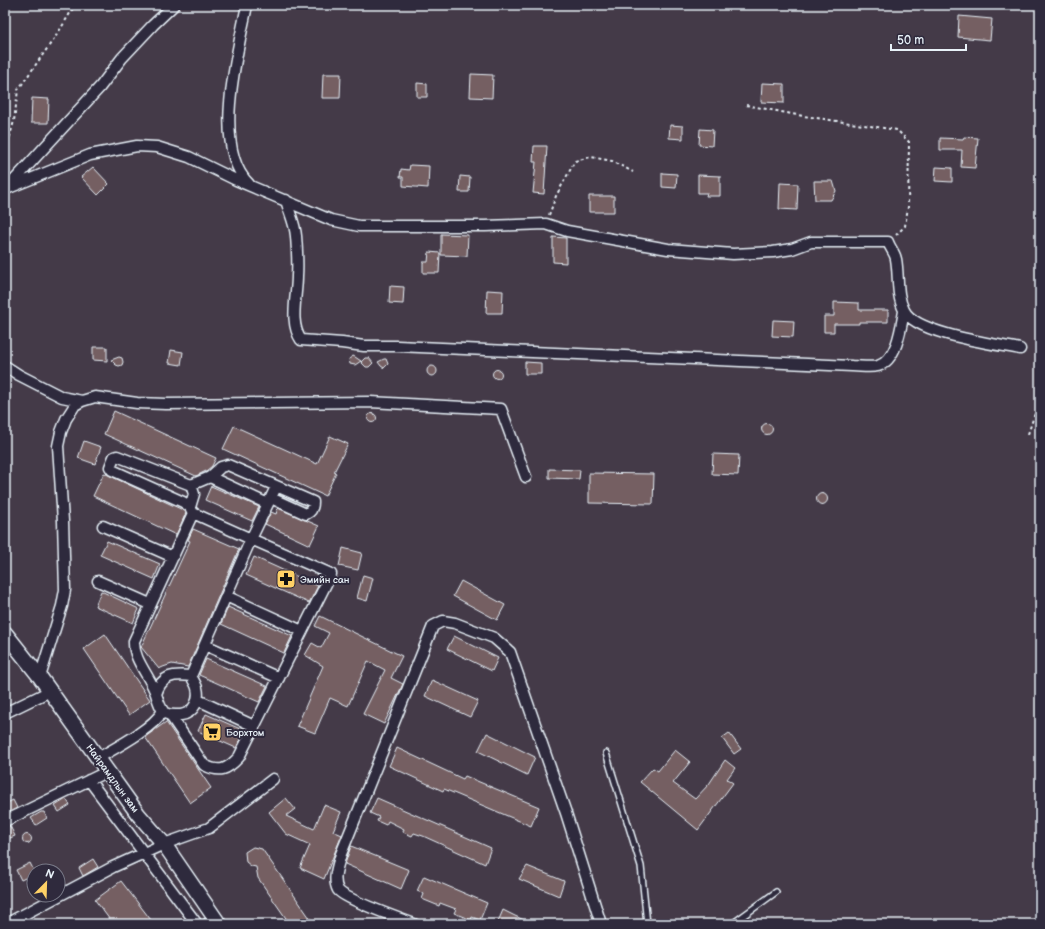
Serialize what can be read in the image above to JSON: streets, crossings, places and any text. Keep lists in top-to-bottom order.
{
  "streets": {
    "main road": ["Найрамдлын зам"]
  },
  "places": {
    "pharmacy": ["Эмийн сан"],
    "supermarket": ["Борхтом"]
  },
  "scale_bar": "50 m",
  "north": "top right"
}
